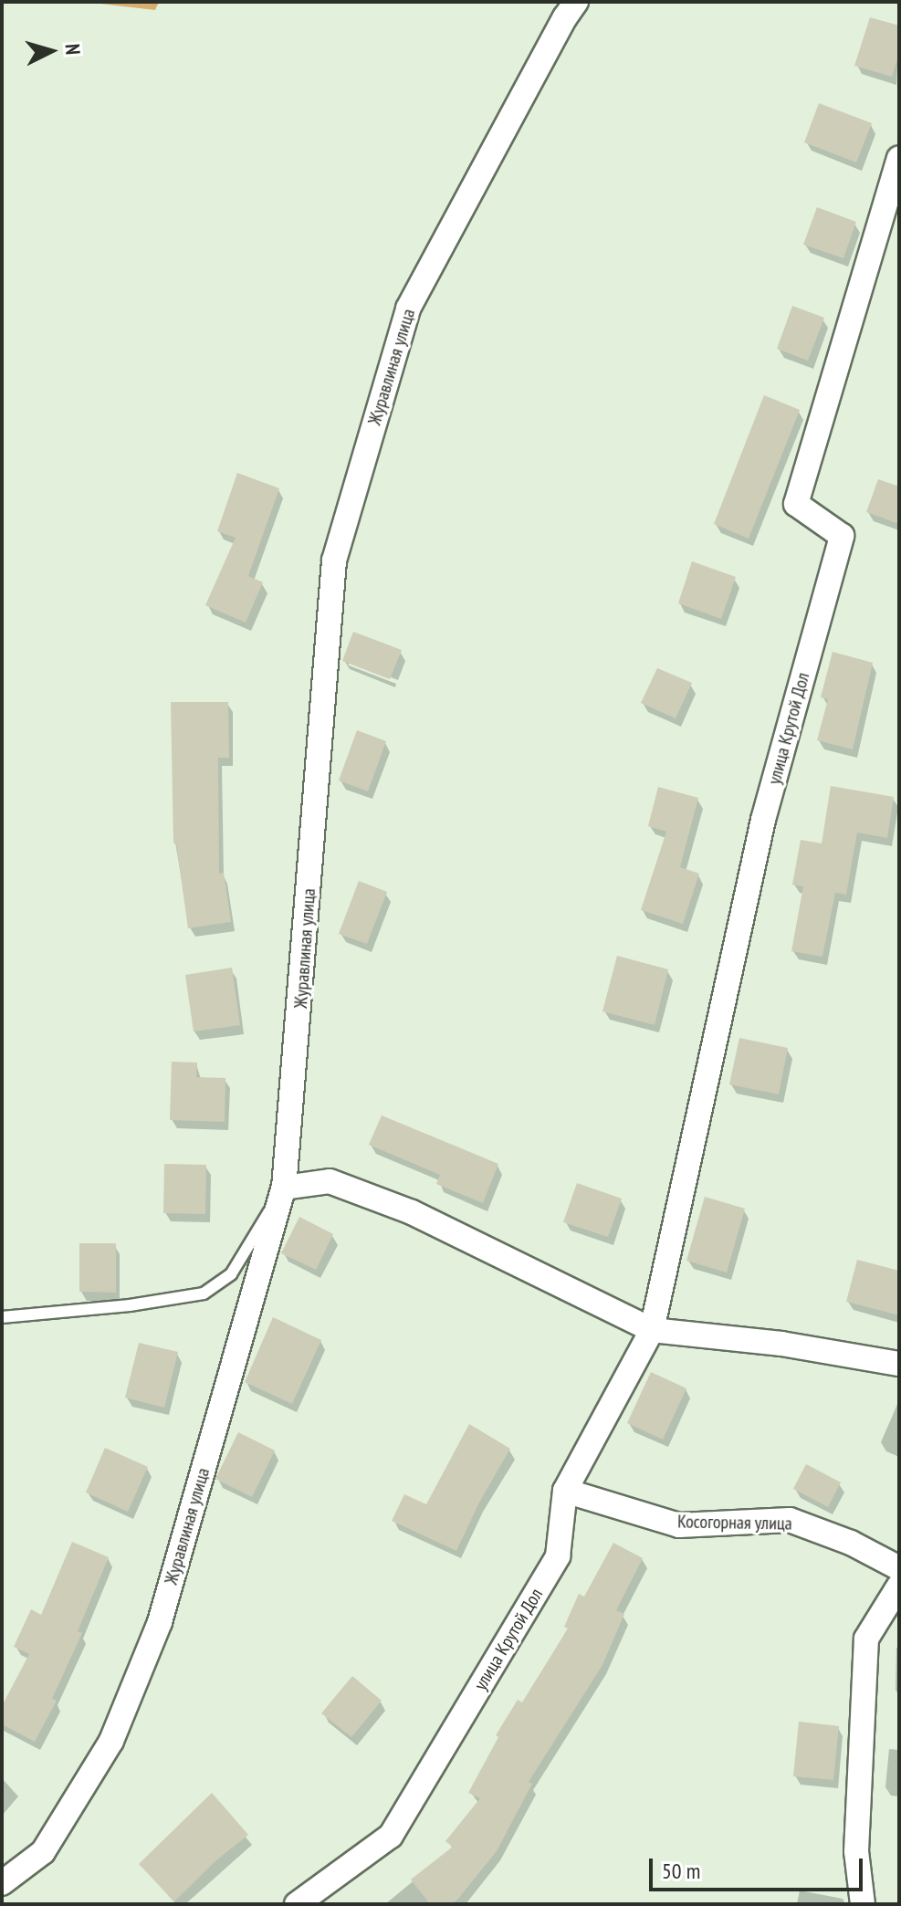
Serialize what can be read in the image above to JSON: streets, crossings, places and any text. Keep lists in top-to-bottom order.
{
  "streets": {
    "street": ["Журавлиная улица", "улица Крутой Дол", "Косогорная улица"]
  },
  "crossings": [
    ["улица Крутой Дол", "Косогорная улица"]
  ],
  "scale_bar": "50 m",
  "north": "right"
}
